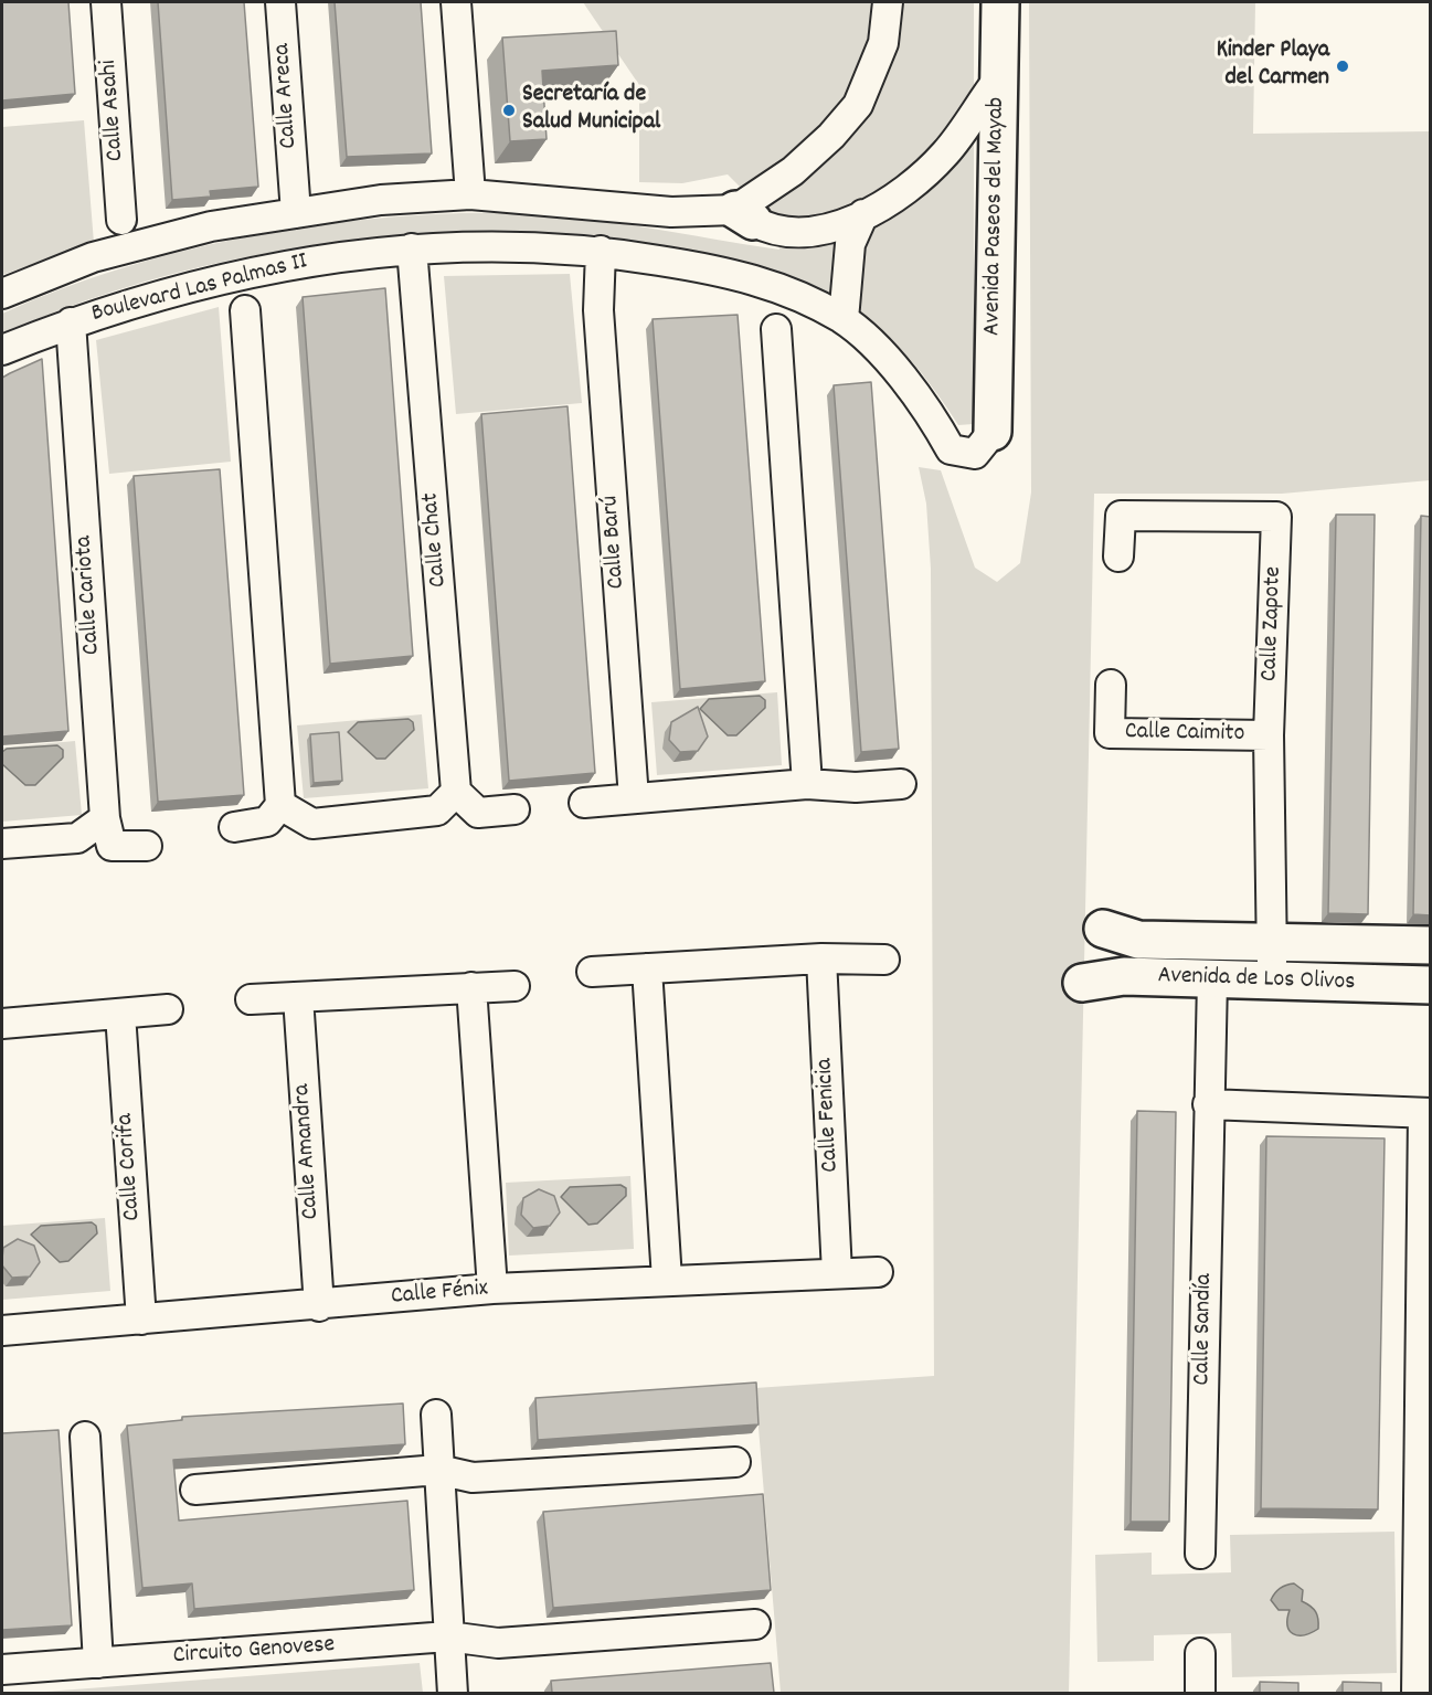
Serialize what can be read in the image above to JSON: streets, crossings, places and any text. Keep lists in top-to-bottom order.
{
  "streets": {
    "street": [
      "Calle Areca",
      "Calle Asahi",
      "Avenida Paseos del Mayab",
      "Boulevard Las Palmas II",
      "Calle Chat",
      "Calle Barú",
      "Calle Cariota",
      "Calle Zapote",
      "Calle Caimito",
      "Avenida de Los Olivos",
      "Calle Fenicia",
      "Calle Amandra",
      "Calle Corifa",
      "Calle Fénix",
      "Calle Sandía",
      "Circuito Genovese"
    ]
  },
  "crossings": [
    ["Calle Areca", "Boulevard Las Palmas II"],
    ["Avenida Paseos del Mayab", "Boulevard Las Palmas II"],
    ["Boulevard Las Palmas II", "Calle Chat"],
    ["Boulevard Las Palmas II", "Calle Barú"],
    ["Boulevard Las Palmas II", "Calle Cariota"],
    ["Calle Zapote", "Calle Caimito"],
    ["Calle Zapote", "Avenida de Los Olivos"],
    ["Avenida de Los Olivos", "Calle Sandía"],
    ["Calle Fenicia", "Calle Fénix"],
    ["Calle Amandra", "Calle Fénix"],
    ["Calle Corifa", "Calle Fénix"]
  ],
  "places": ["Kinder Playa del Carmen", "Secretaría de Salud Municipal"]
}
